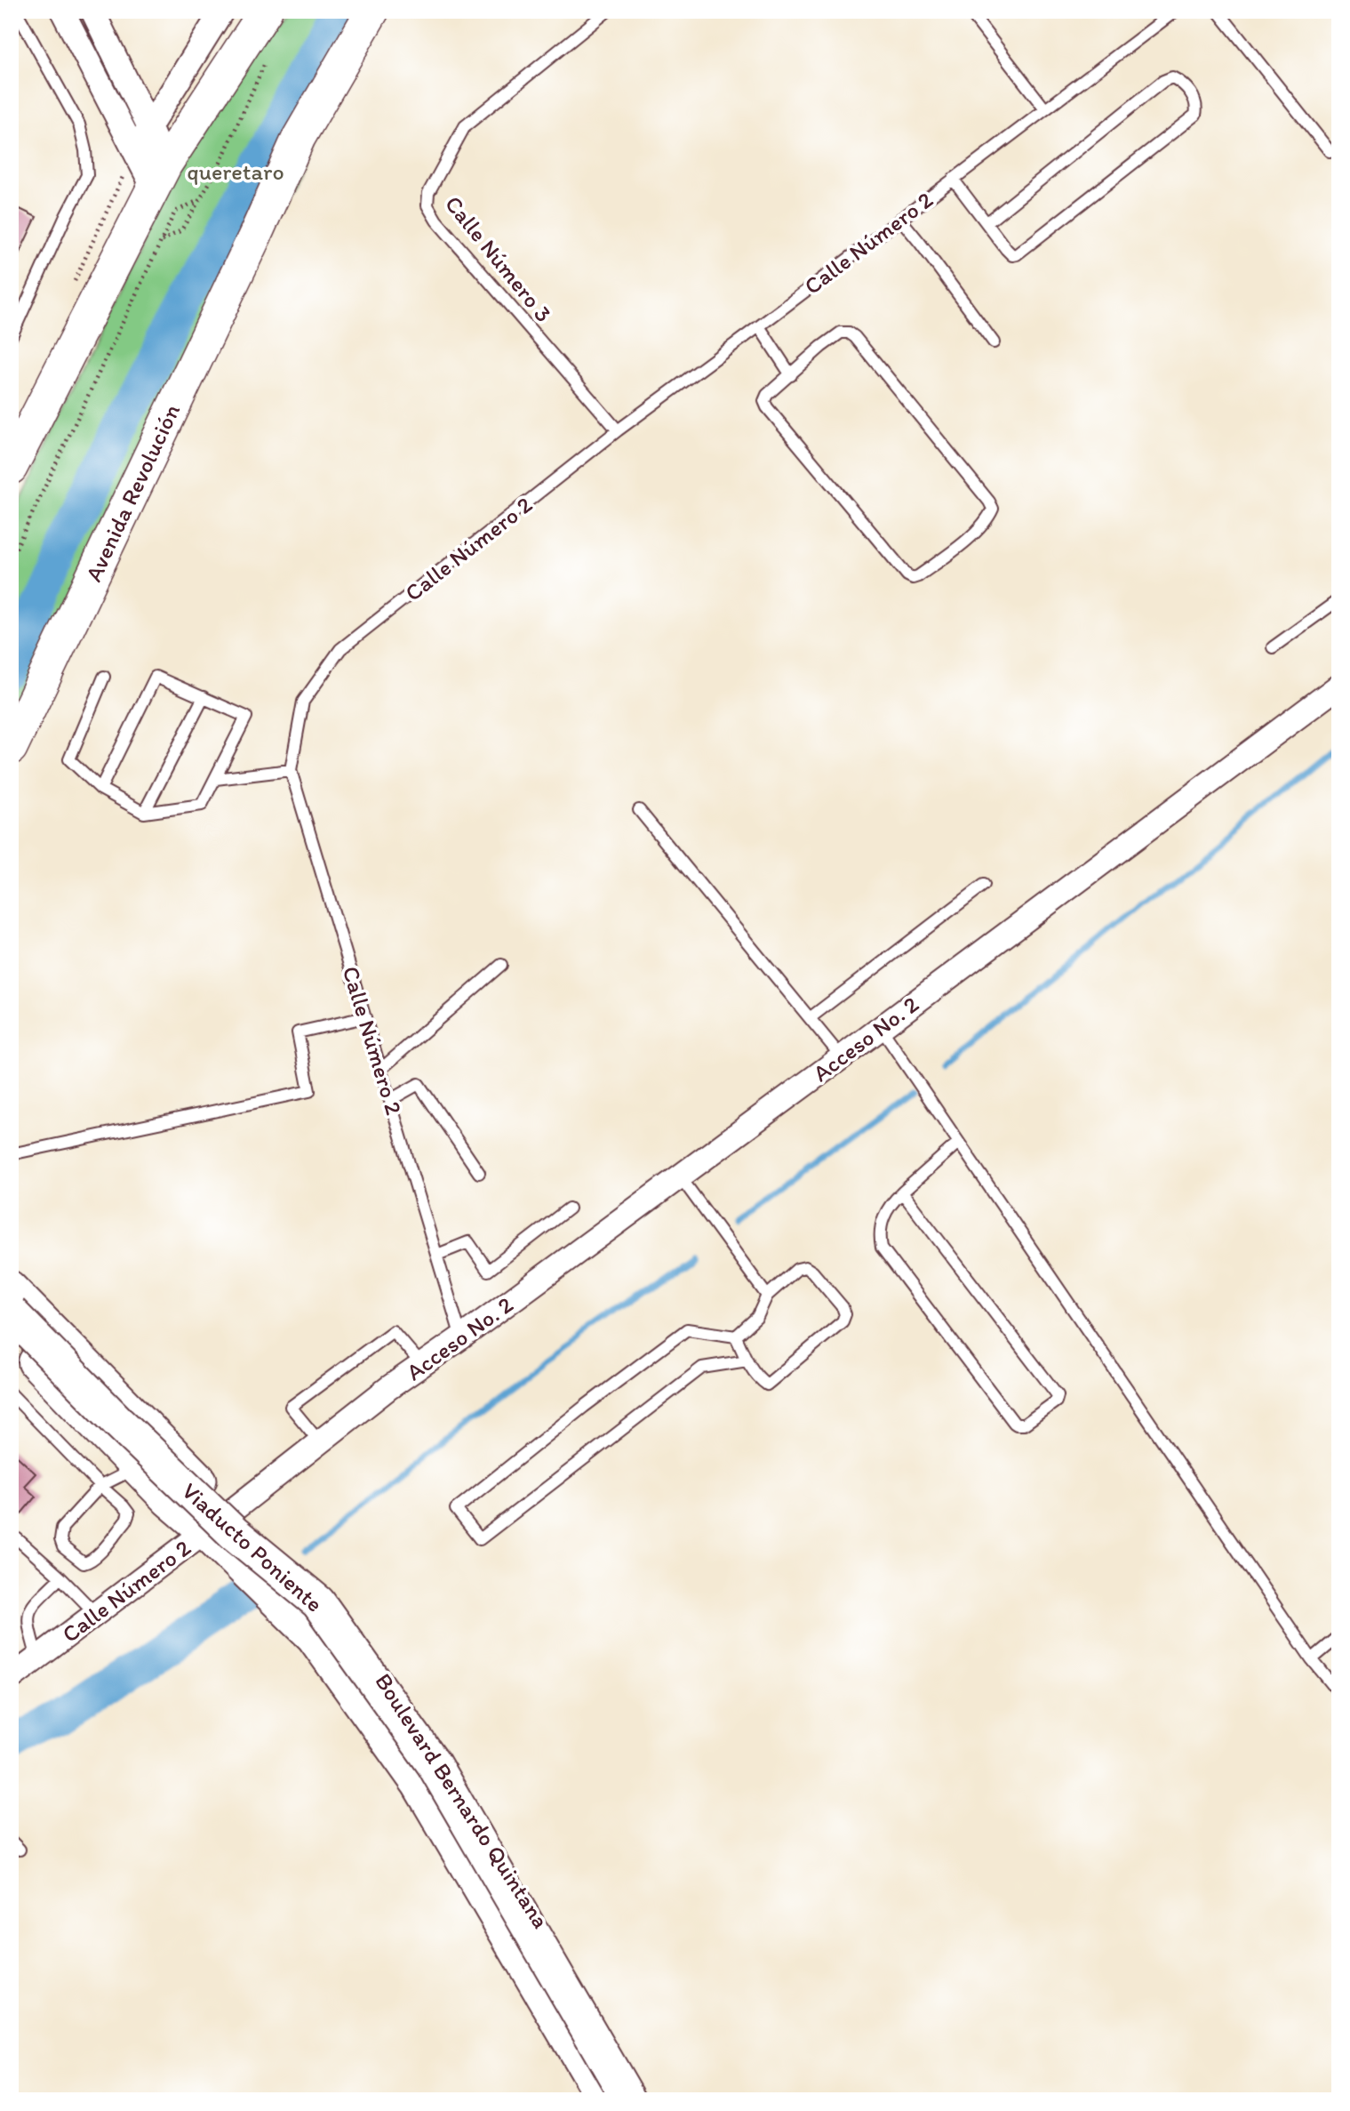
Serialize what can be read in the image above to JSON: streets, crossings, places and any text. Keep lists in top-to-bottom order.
{
  "streets": {
    "main road": ["Avenida Revolución", "Viaducto Poniente", "Boulevard Bernardo Quintana"],
    "street": ["Calle Número 2", "Acceso No. 2"],
    "lane": ["Calle Número 3"]
  },
  "crossings": [
    ["Calle Número 2", "Calle Número 3"],
    ["Calle Número 2", "Acceso No. 2"],
    ["Calle Número 2", "Boulevard Bernardo Quintana"]
  ],
  "parks": ["queretaro"]
}
